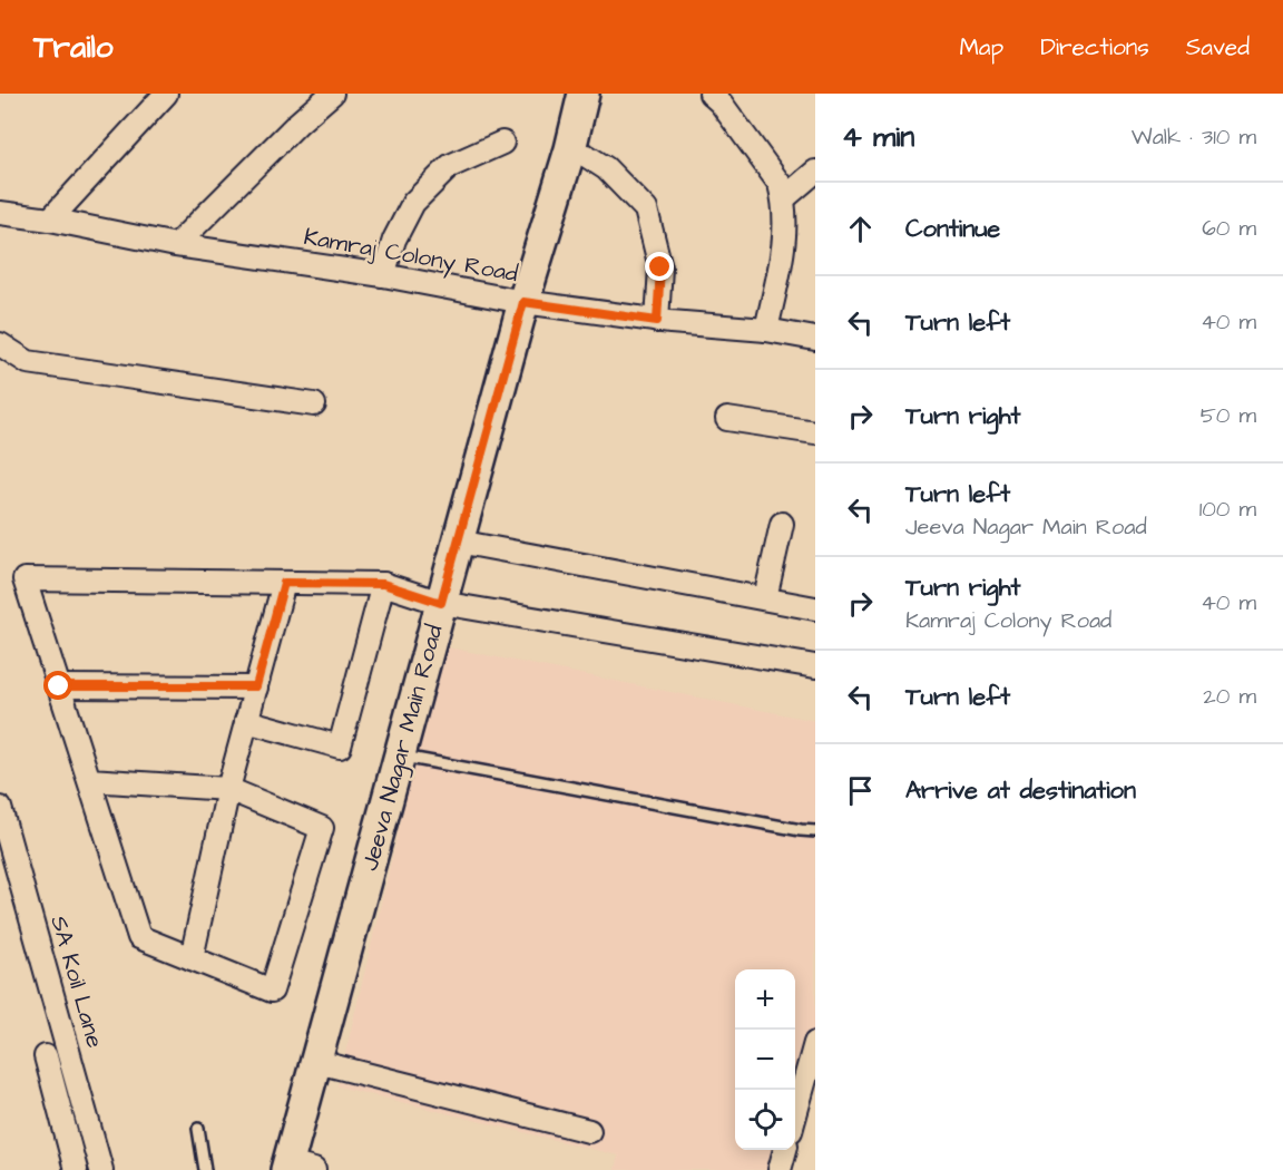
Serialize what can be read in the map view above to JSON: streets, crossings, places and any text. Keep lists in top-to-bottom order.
{
  "streets": {
    "street": ["Kamraj Colony Road", "Jeeva Nagar Main Road", "SA Koil Lane"]
  },
  "crossings": [
    ["Kamraj Colony Road", "Jeeva Nagar Main Road"]
  ],
  "page": {
    "header": "Trailo",
    "nav": ["Map", "Directions", "Saved"],
    "heading": ["4 min", "Walk · 310 m"],
    "list": [
      ["Continue", "60 m"],
      ["Turn left", "40 m"],
      ["Turn right", "50 m"],
      ["Turn left", "Jeeva Nagar Main Road", "100 m"],
      ["Turn right", "Kamraj Colony Road", "40 m"],
      ["Turn left", "20 m"],
      "Arrive at destination"
    ],
    "map_buttons": ["+", "−"]
  }
}
